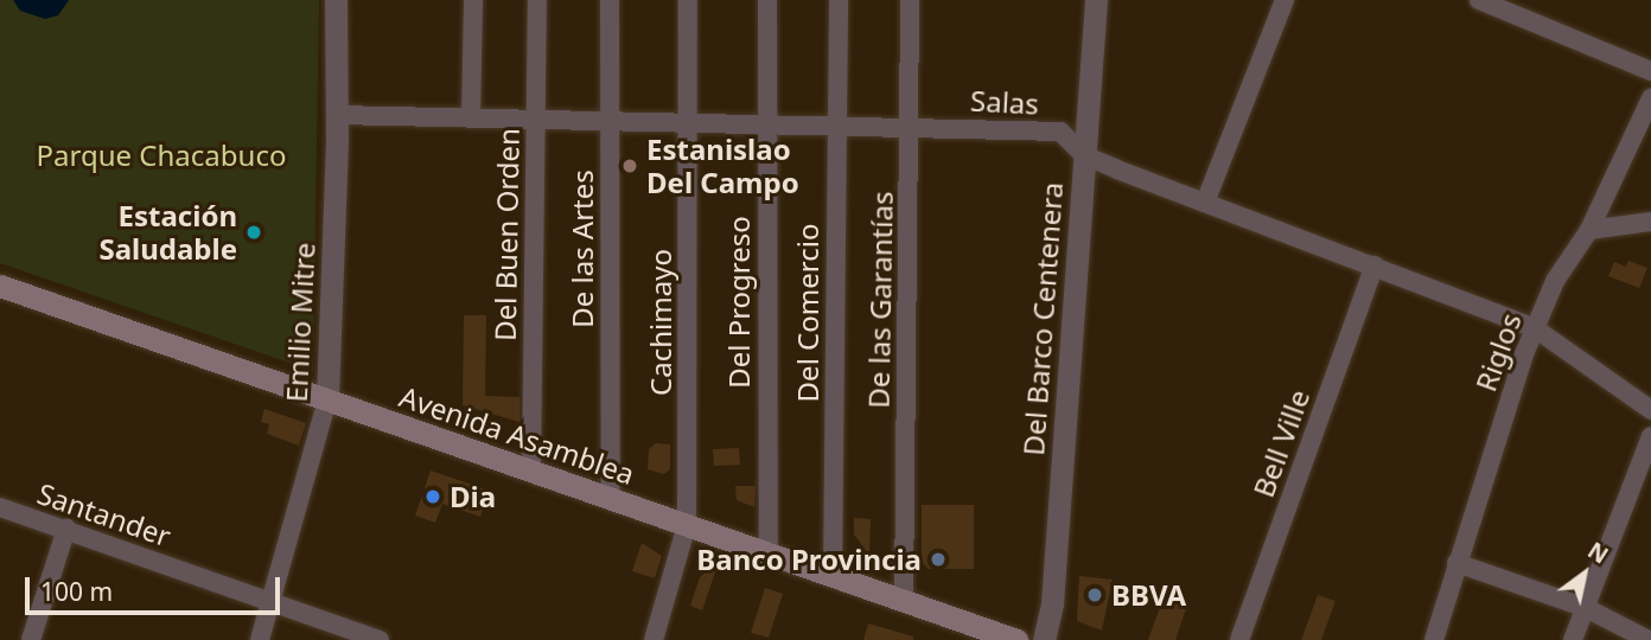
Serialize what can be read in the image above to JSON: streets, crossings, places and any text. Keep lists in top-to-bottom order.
{
  "streets": {
    "main road": ["Avenida Asamblea"],
    "street": [
      "Salas",
      "Del Buen Orden",
      "De las Artes",
      "De las Garantías",
      "Del Progreso",
      "Del Comercio",
      "Del Barco Centenera",
      "Emilio Mitre",
      "Cachimayo",
      "Riglos",
      "Bell Ville",
      "Santander"
    ]
  },
  "crossings": [
    ["Salas", "Del Buen Orden"],
    ["Salas", "De las Artes"],
    ["Salas", "De las Garantías"],
    ["Salas", "Del Progreso"],
    ["Salas", "Del Comercio"],
    ["Salas", "Del Barco Centenera"],
    ["Salas", "Emilio Mitre"],
    ["Salas", "Cachimayo"],
    ["Salas", "Riglos"],
    ["Salas", "Bell Ville"],
    ["Del Buen Orden", "Avenida Asamblea"],
    ["De las Artes", "Avenida Asamblea"],
    ["De las Garantías", "Avenida Asamblea"],
    ["Del Progreso", "Avenida Asamblea"],
    ["Del Comercio", "Avenida Asamblea"],
    ["Emilio Mitre", "Avenida Asamblea"],
    ["Emilio Mitre", "Santander"],
    ["Cachimayo", "Avenida Asamblea"]
  ],
  "parks": ["Parque Chacabuco"],
  "places": [
    "Estanislao Del Campo",
    "Estación Saludable",
    "Dia",
    "Banco Provincia",
    "BBVA"
  ],
  "scale_bar": "100 m",
  "north": "top right"
}
